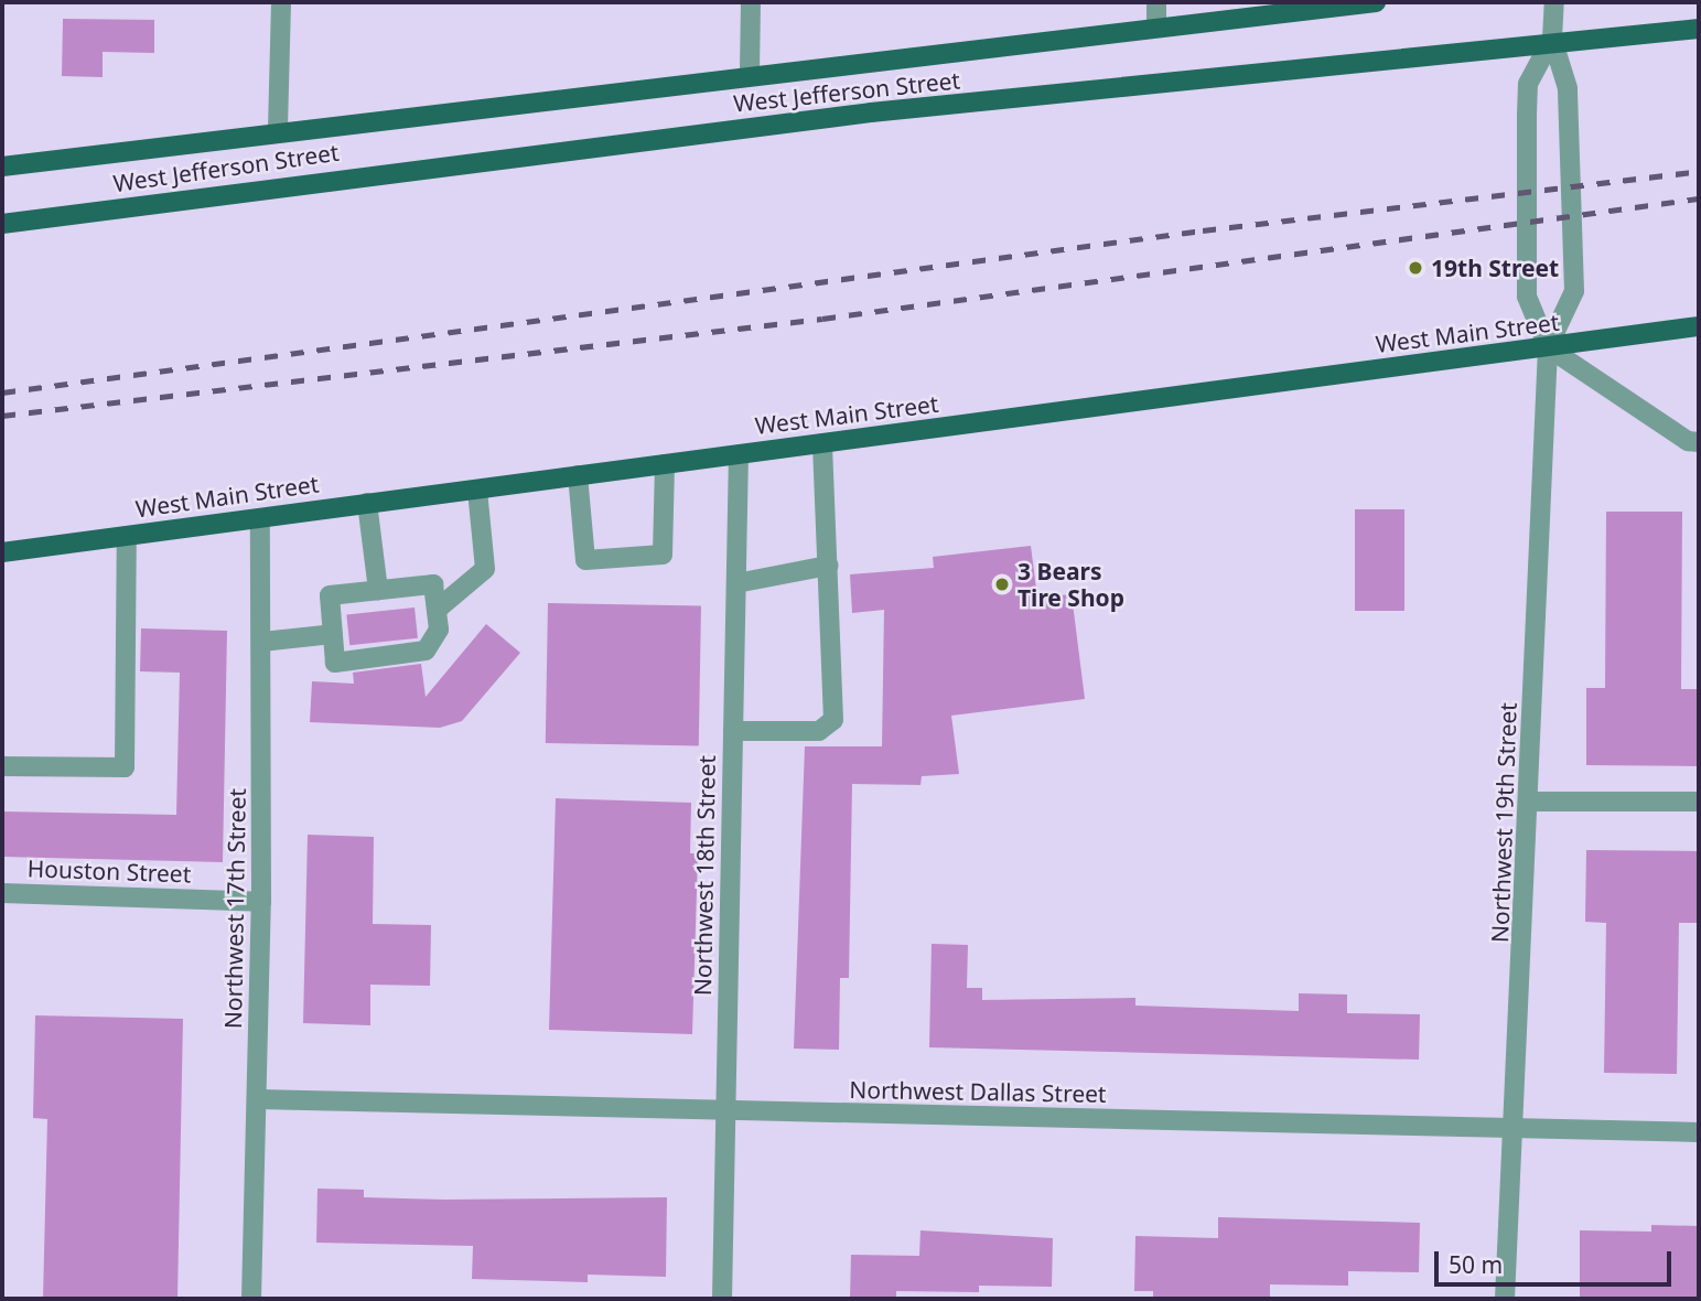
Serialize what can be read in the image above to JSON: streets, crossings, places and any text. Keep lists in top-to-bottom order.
{
  "streets": {
    "main road": ["West Jefferson Street", "West Main Street"],
    "street": [
      "Northwest 19th Street",
      "Houston Street",
      "Northwest 18th Street",
      "Northwest 17th Street",
      "Northwest Dallas Street"
    ]
  },
  "crossings": [
    ["West Main Street", "Northwest 19th Street"],
    ["West Main Street", "Northwest 18th Street"],
    ["West Main Street", "Northwest 17th Street"],
    ["Northwest 19th Street", "Northwest Dallas Street"],
    ["Houston Street", "Northwest 17th Street"],
    ["Northwest 18th Street", "Northwest Dallas Street"],
    ["Northwest 17th Street", "Northwest Dallas Street"]
  ],
  "places": ["19th Street", "3 Bears Tire Shop"],
  "scale_bar": "50 m"
}
